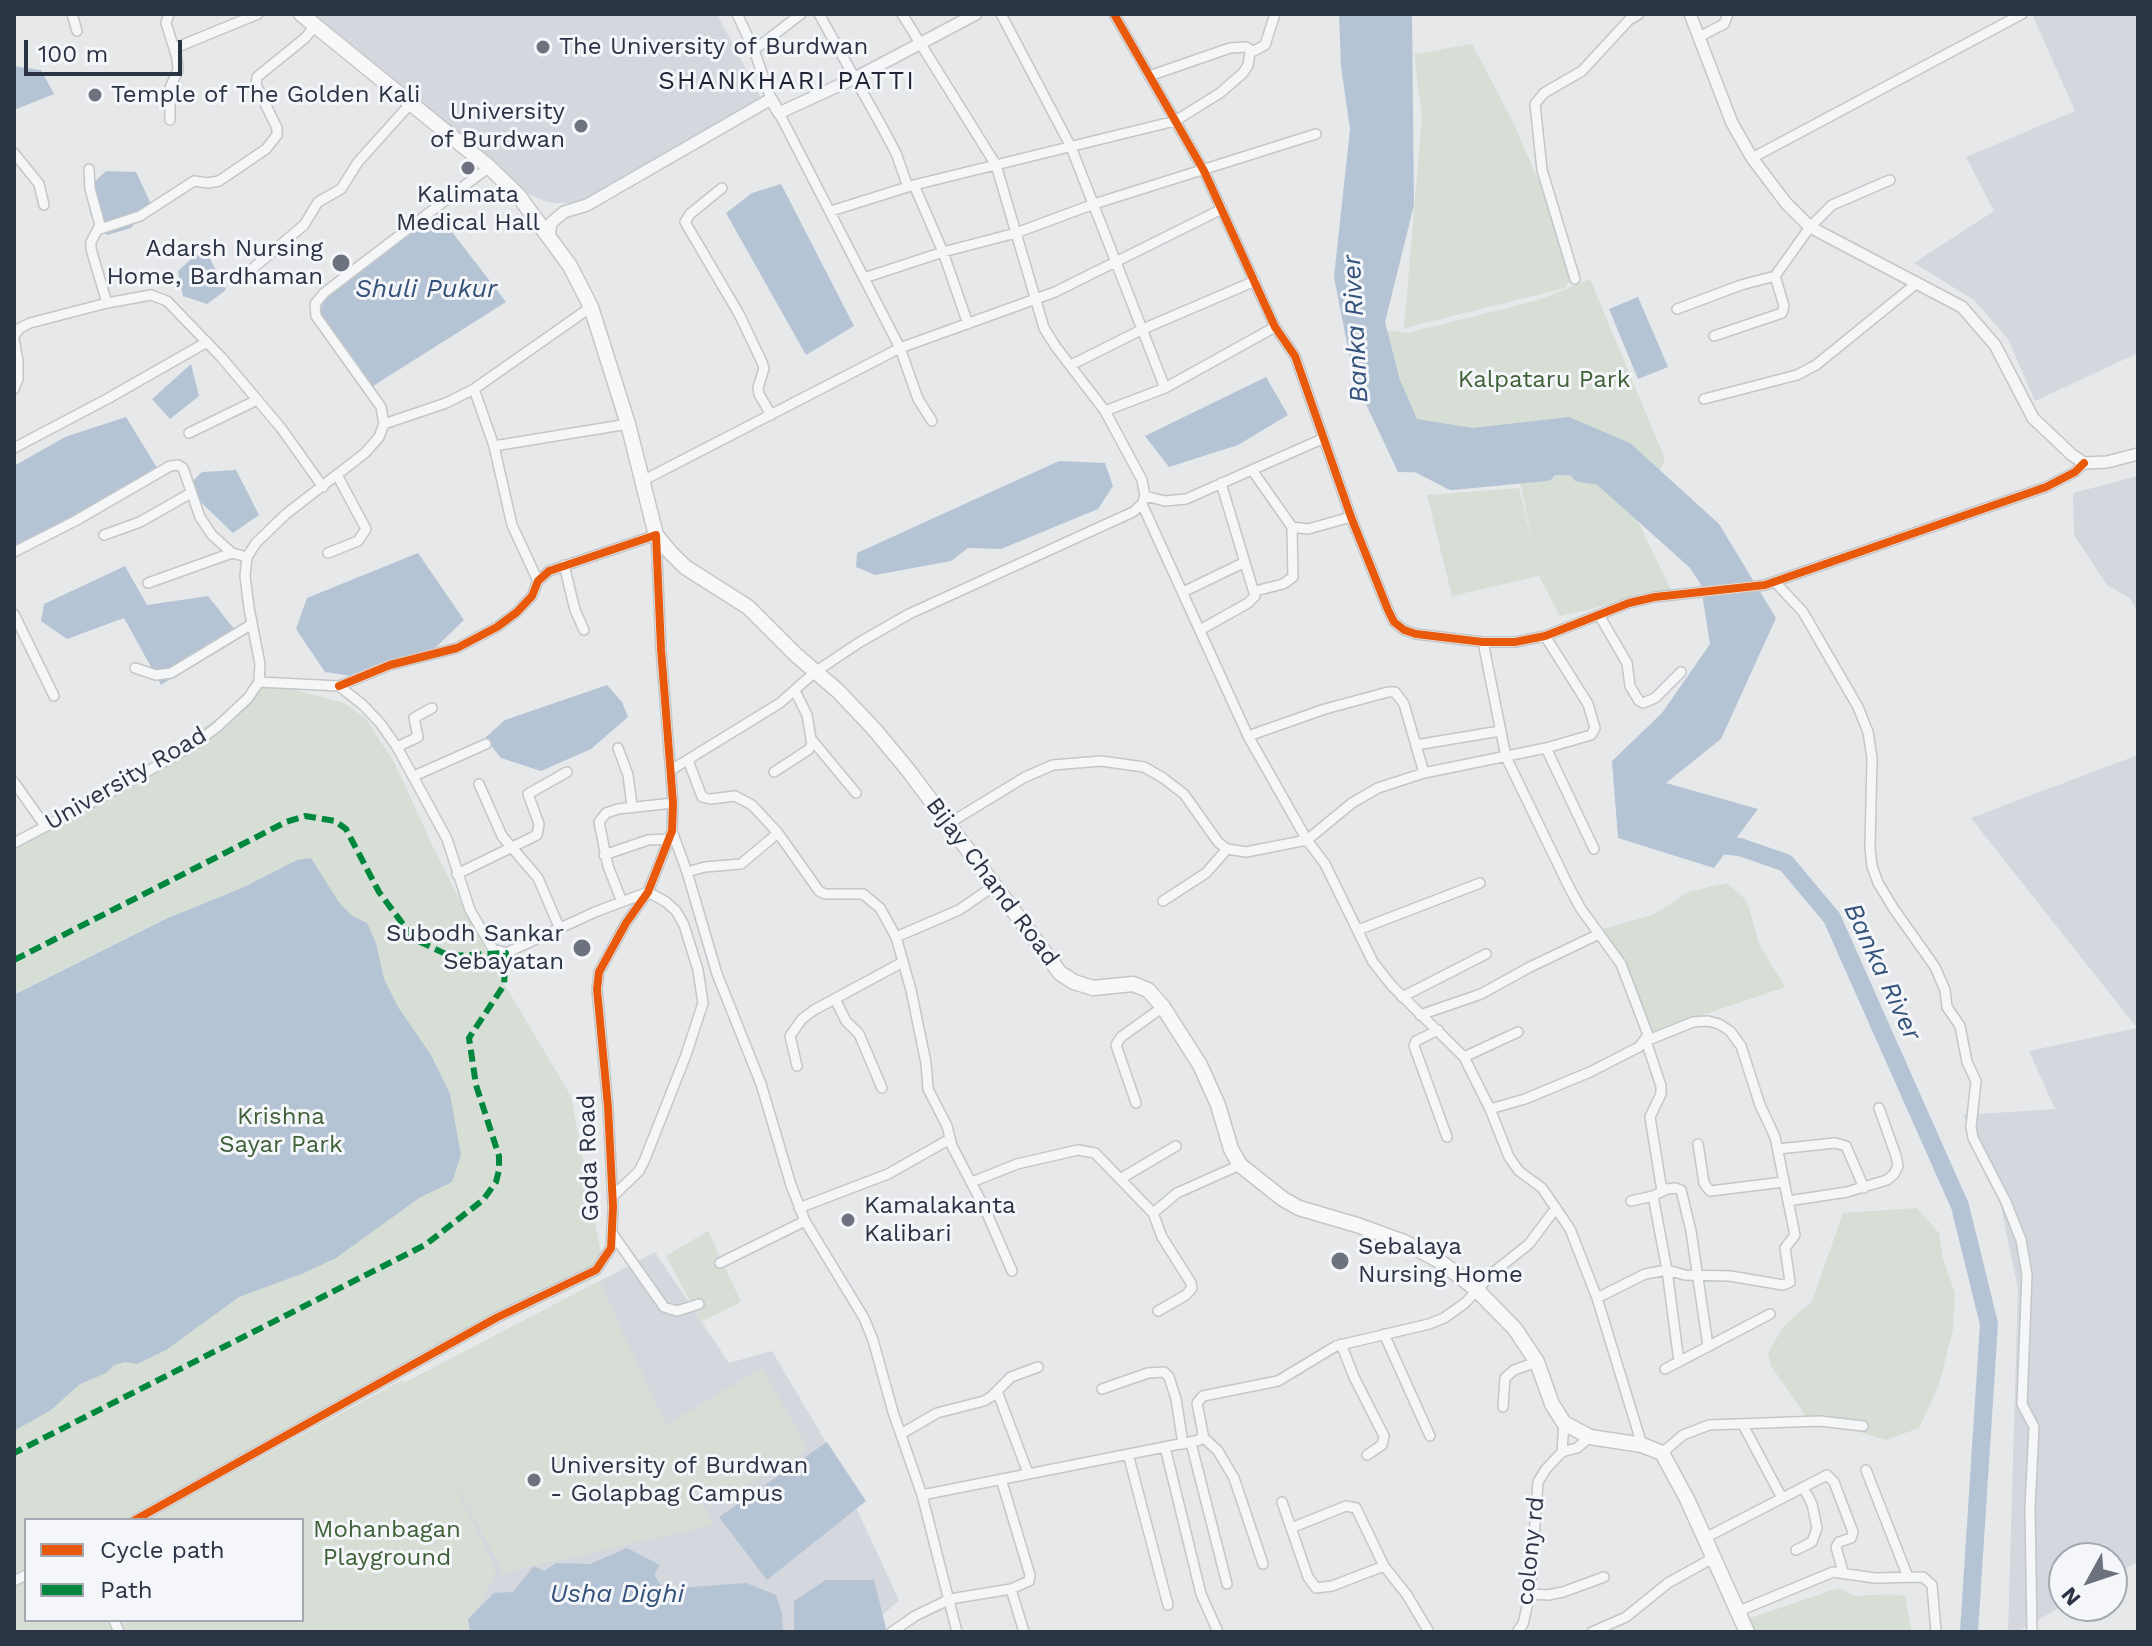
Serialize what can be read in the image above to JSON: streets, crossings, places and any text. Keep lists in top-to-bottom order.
{
  "streets": {
    "main road": ["Bijay Chand Road"],
    "street": ["University Road", "Goda Road", "colony rd"]
  },
  "crossings": [
    ["Bijay Chand Road", "Goda Road"]
  ],
  "districts": ["SHANKHARI PATTI"],
  "water": ["Shuli Pukur", "Banka River", "Usha Dighi"],
  "parks": ["Kalpataru Park", "Krishna Sayar Park", "Mohanbagan Playground"],
  "places": [
    "The University of Burdwan",
    "Temple of The Golden Kali",
    "University of Burdwan",
    "Kalimata Medical Hall",
    "Adarsh Nursing Home, Bardhaman",
    "Subodh Sankar Sebayatan",
    "Kamalakanta Kalibari",
    "Sebalaya Nursing Home",
    "University of Burdwan - Golapbag Campus"
  ],
  "legend": ["Cycle path", "Path"],
  "scale_bar": "100 m",
  "north": "bottom left"
}
